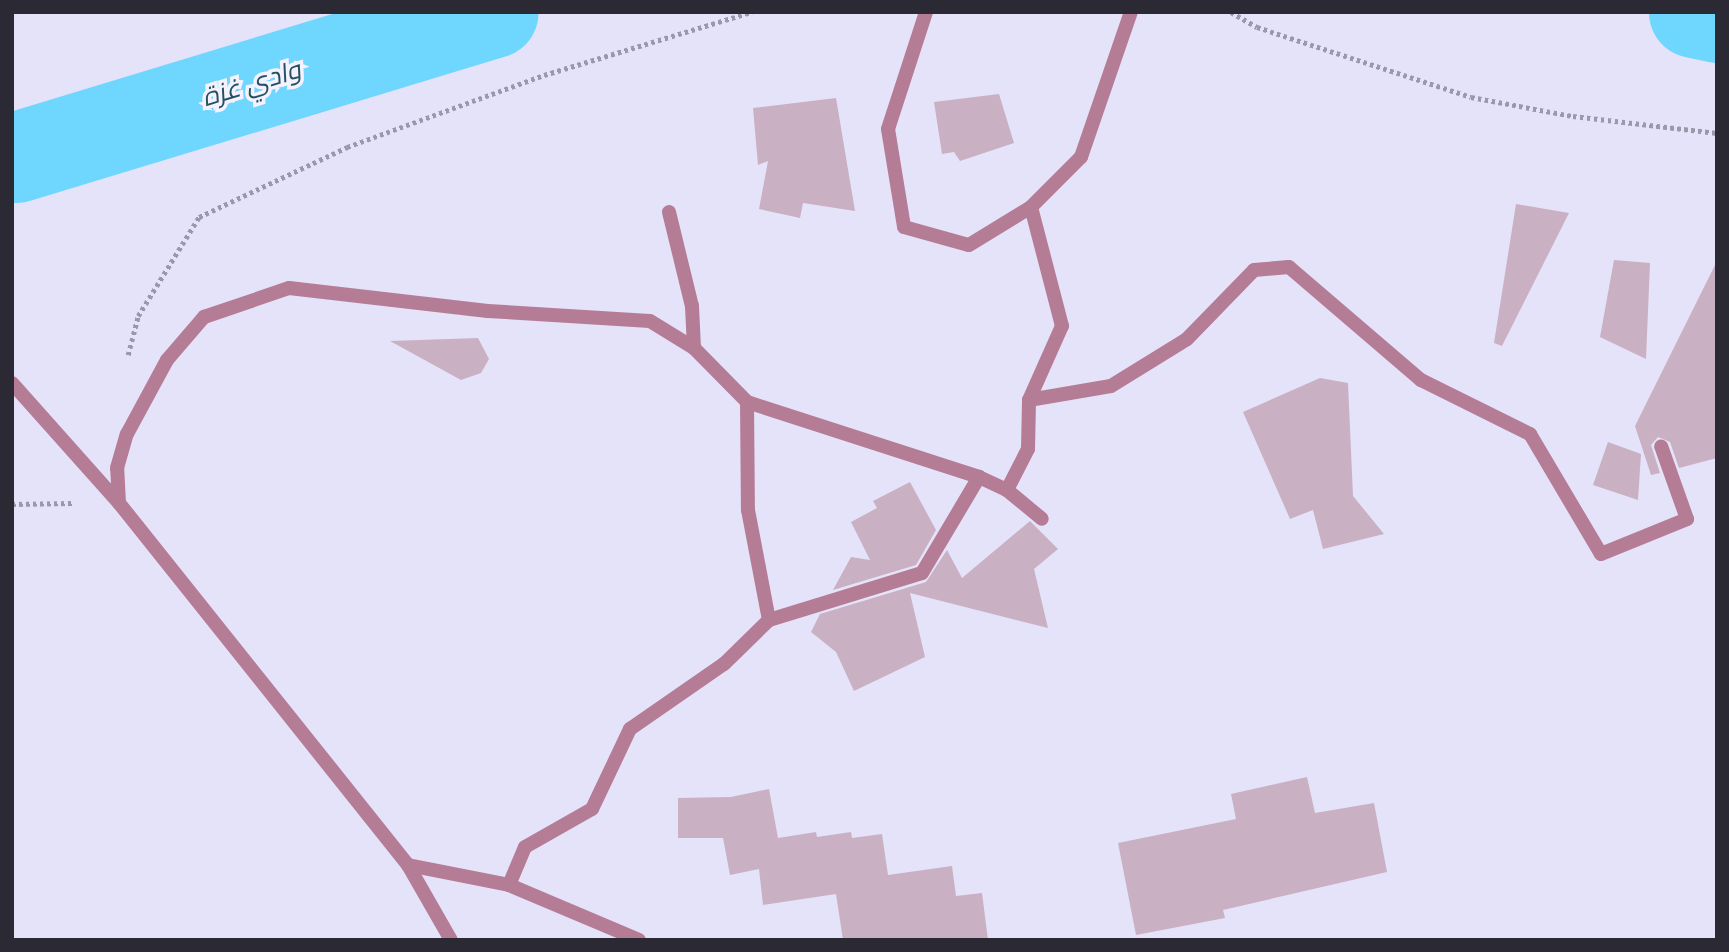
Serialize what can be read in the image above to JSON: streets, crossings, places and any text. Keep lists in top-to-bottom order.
{
  "water": ["وادي غزة"]
}
